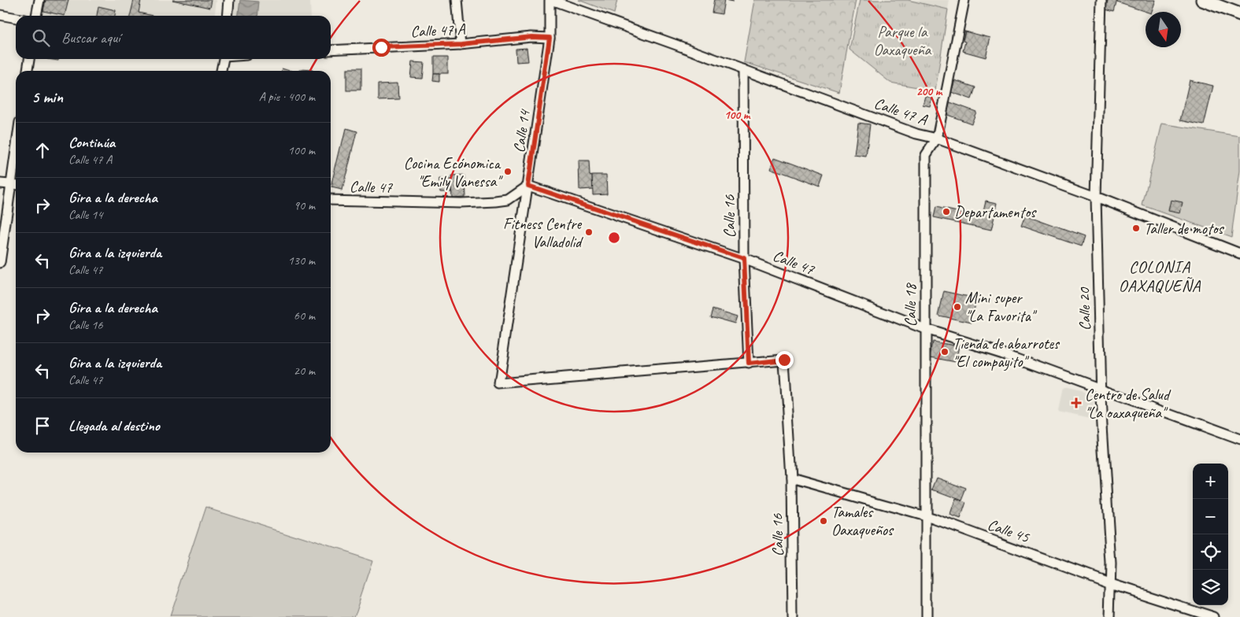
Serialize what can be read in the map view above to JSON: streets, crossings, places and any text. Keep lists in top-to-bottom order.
{
  "streets": {
    "street": [
      "Calle 47 A",
      "Calle 14",
      "Calle 47",
      "Calle 16",
      "Calle 18",
      "Calle 20",
      "Calle 45"
    ]
  },
  "crossings": [
    ["Calle 47 A", "Calle 14"],
    ["Calle 47 A", "Calle 16"],
    ["Calle 47 A", "Calle 18"],
    ["Calle 47 A", "Calle 20"],
    ["Calle 14", "Calle 47"],
    ["Calle 14", "Calle 16"],
    ["Calle 47", "Calle 16"],
    ["Calle 47", "Calle 18"],
    ["Calle 47", "Calle 20"],
    ["Calle 16", "Calle 45"],
    ["Calle 18", "Calle 45"],
    ["Calle 20", "Calle 45"]
  ],
  "districts": ["COLONIA OAXAQUEÑA"],
  "parks": ["Parque la Oaxaqueña"],
  "places": {
    "other": [
      "Cocina Ecónomica \"Emily Vanessa\"",
      "Departamentos",
      "Taller de motos",
      "Fitness Centre Valladolid",
      "Mini super \"La Favorita\"",
      "Tienda de abarrotes \"El compayito\"",
      "Tamales Oaxaqueños"
    ],
    "health": ["Centro de Salud \"La oaxaqueña\""]
  },
  "north": "bottom",
  "page": {
    "search": "Buscar aquí",
    "heading": ["5 min", "A pie · 400 m"],
    "list": [
      ["Continúa", "Calle 47 A", "100 m"],
      ["Gira a la derecha", "Calle 14", "90 m"],
      ["Gira a la izquierda", "Calle 47", "130 m"],
      ["Gira a la derecha", "Calle 16", "60 m"],
      ["Gira a la izquierda", "Calle 47", "20 m"],
      "Llegada al destino"
    ],
    "map_buttons": ["+", "−"]
  },
  "rings": ["200 m", "100 m"]
}
